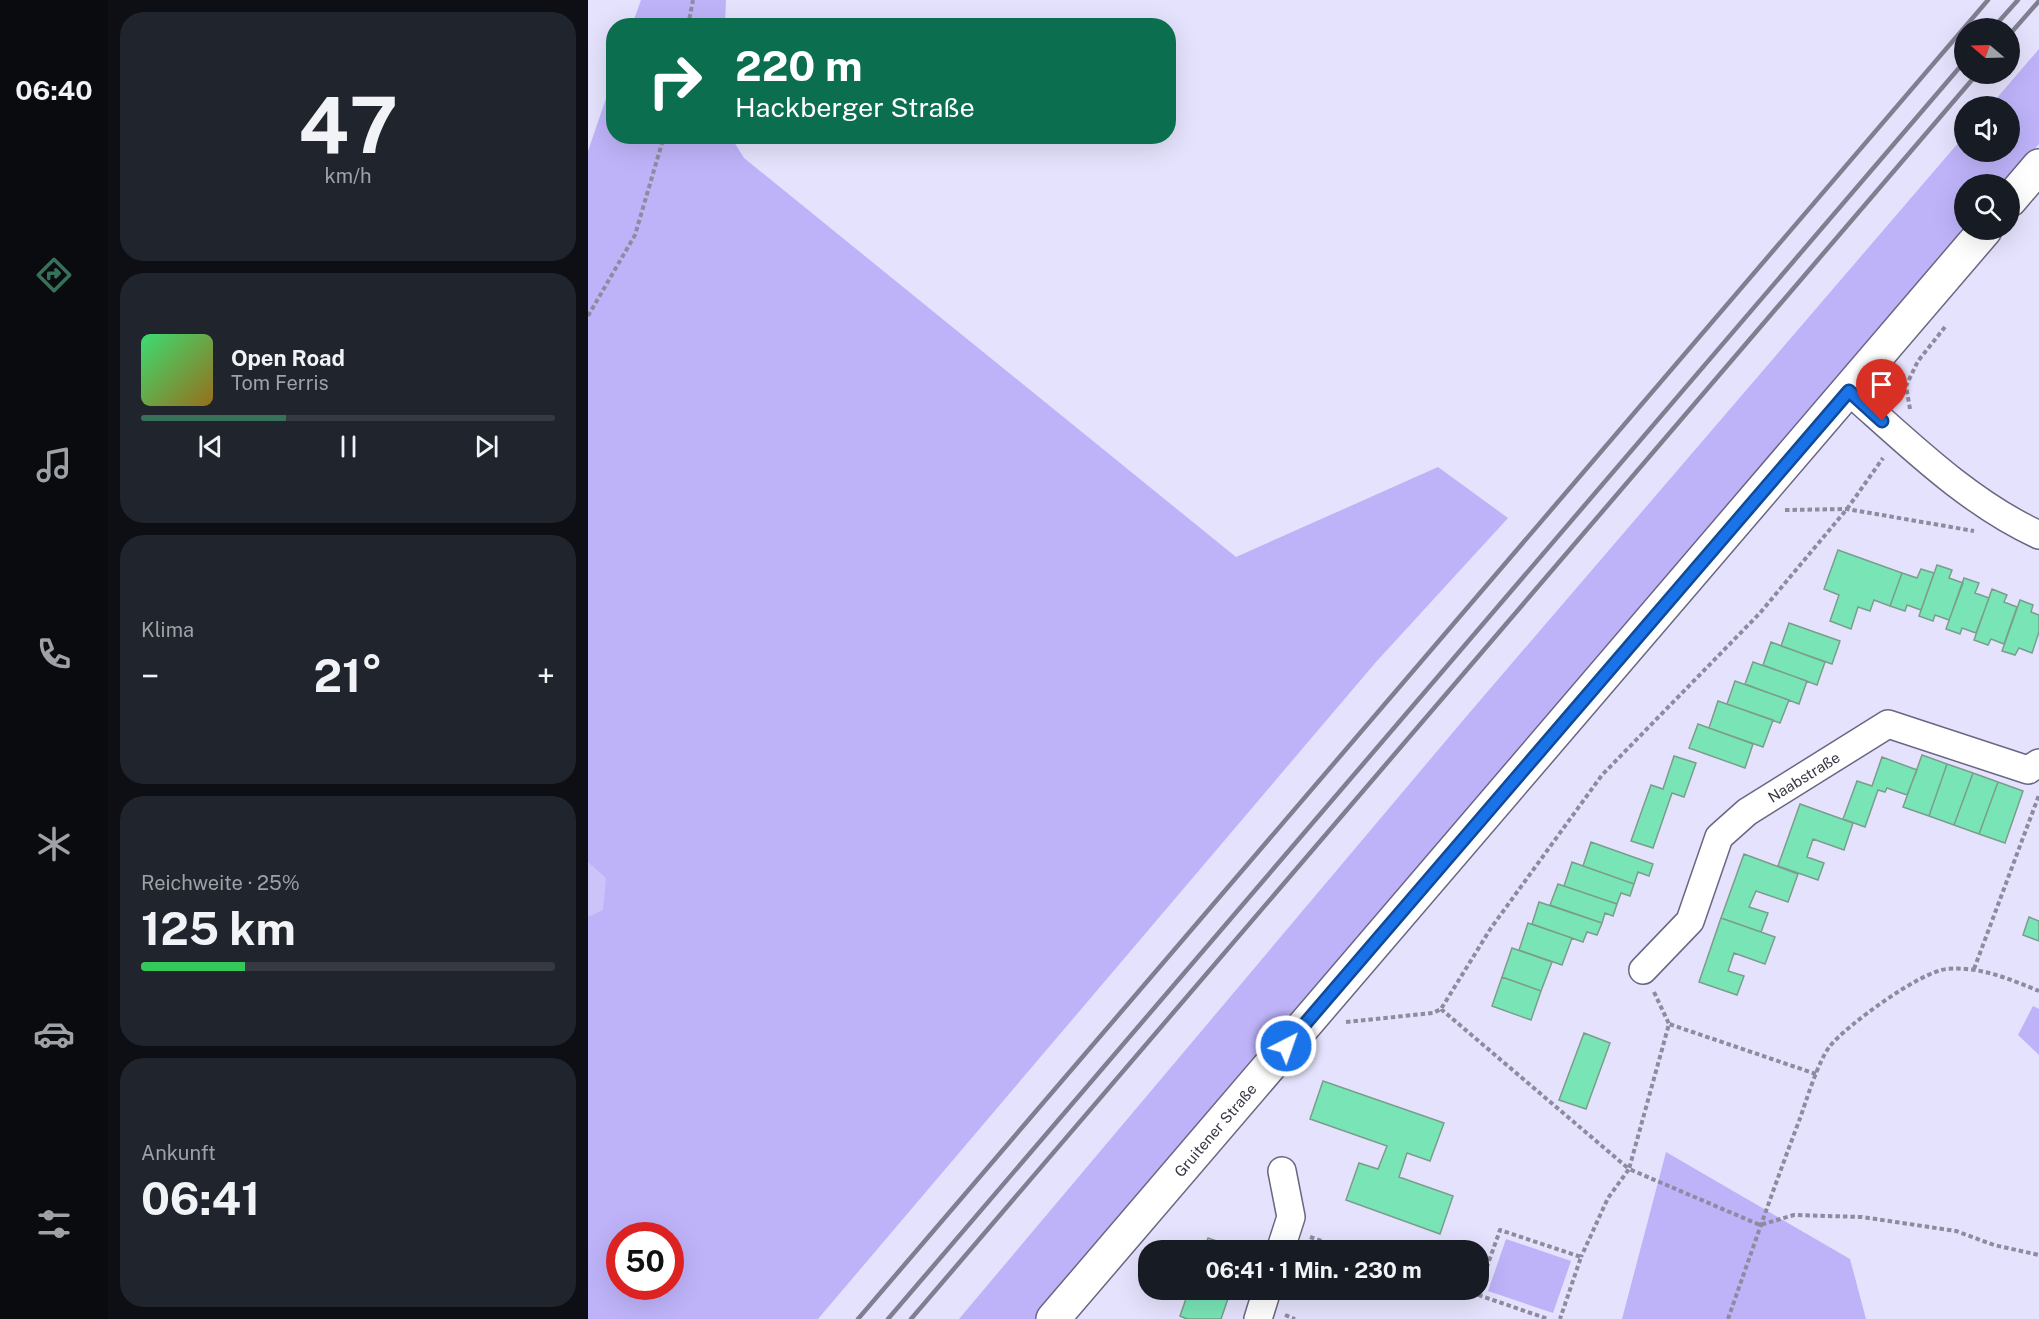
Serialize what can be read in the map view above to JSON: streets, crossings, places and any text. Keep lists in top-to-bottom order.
{
  "streets": {
    "main road": ["Gruitener Straße"],
    "street": ["Naabstraße"]
  },
  "north": "left",
  "page": {
    "tabs": "06:40",
    "tile": [
      ["47", "km/h"],
      "Klima",
      ["Reichweite · 25%", "125 km"],
      ["Ankunft", "06:41"]
    ],
    "turn": ["220 m", "Hackberger Straße"],
    "song": ["Open Road", "Tom Ferris"],
    "heat": ["−", "21°", "+"],
    "limit": "50",
    "trip": "06:41 · 1 Min. · 230 m"
  }
}
